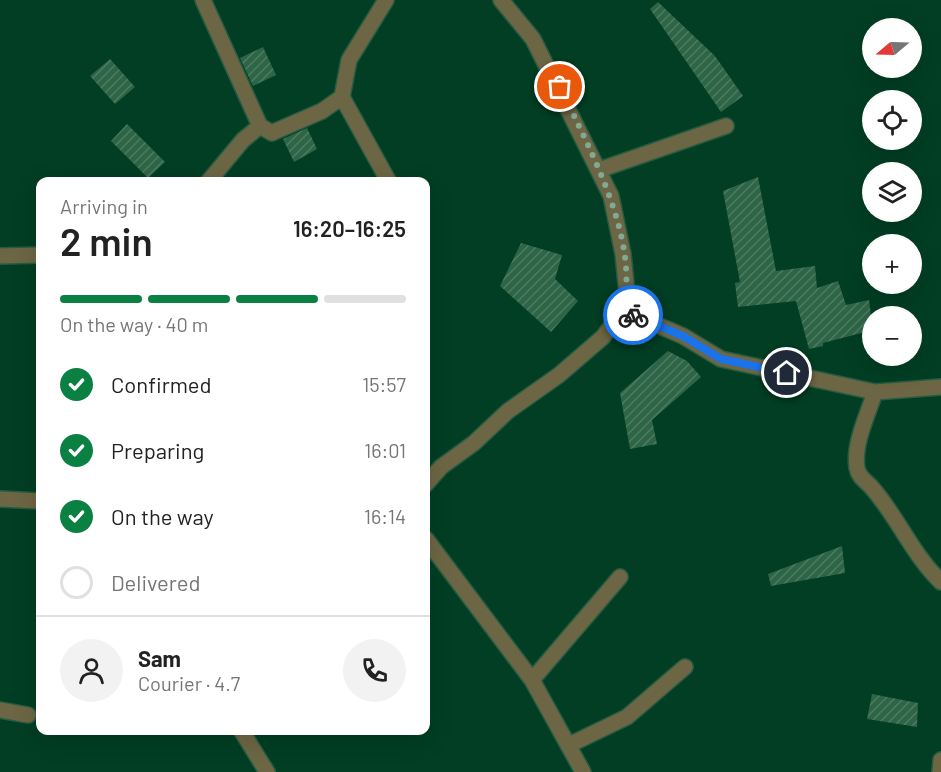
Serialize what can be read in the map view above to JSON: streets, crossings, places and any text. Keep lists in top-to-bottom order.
{
  "north": "left",
  "page": {
    "map_buttons": ["+", "−"],
    "heading": ["2 min", "Arriving in", "16:20–16:25"],
    "panel": ["Sam", "Courier · 4.7"],
    "bar": "On the way · 40 m",
    "list": [
      ["Confirmed", "15:57"],
      ["Preparing", "16:01"],
      ["On the way", "16:14"],
      "Delivered"
    ]
  }
}
